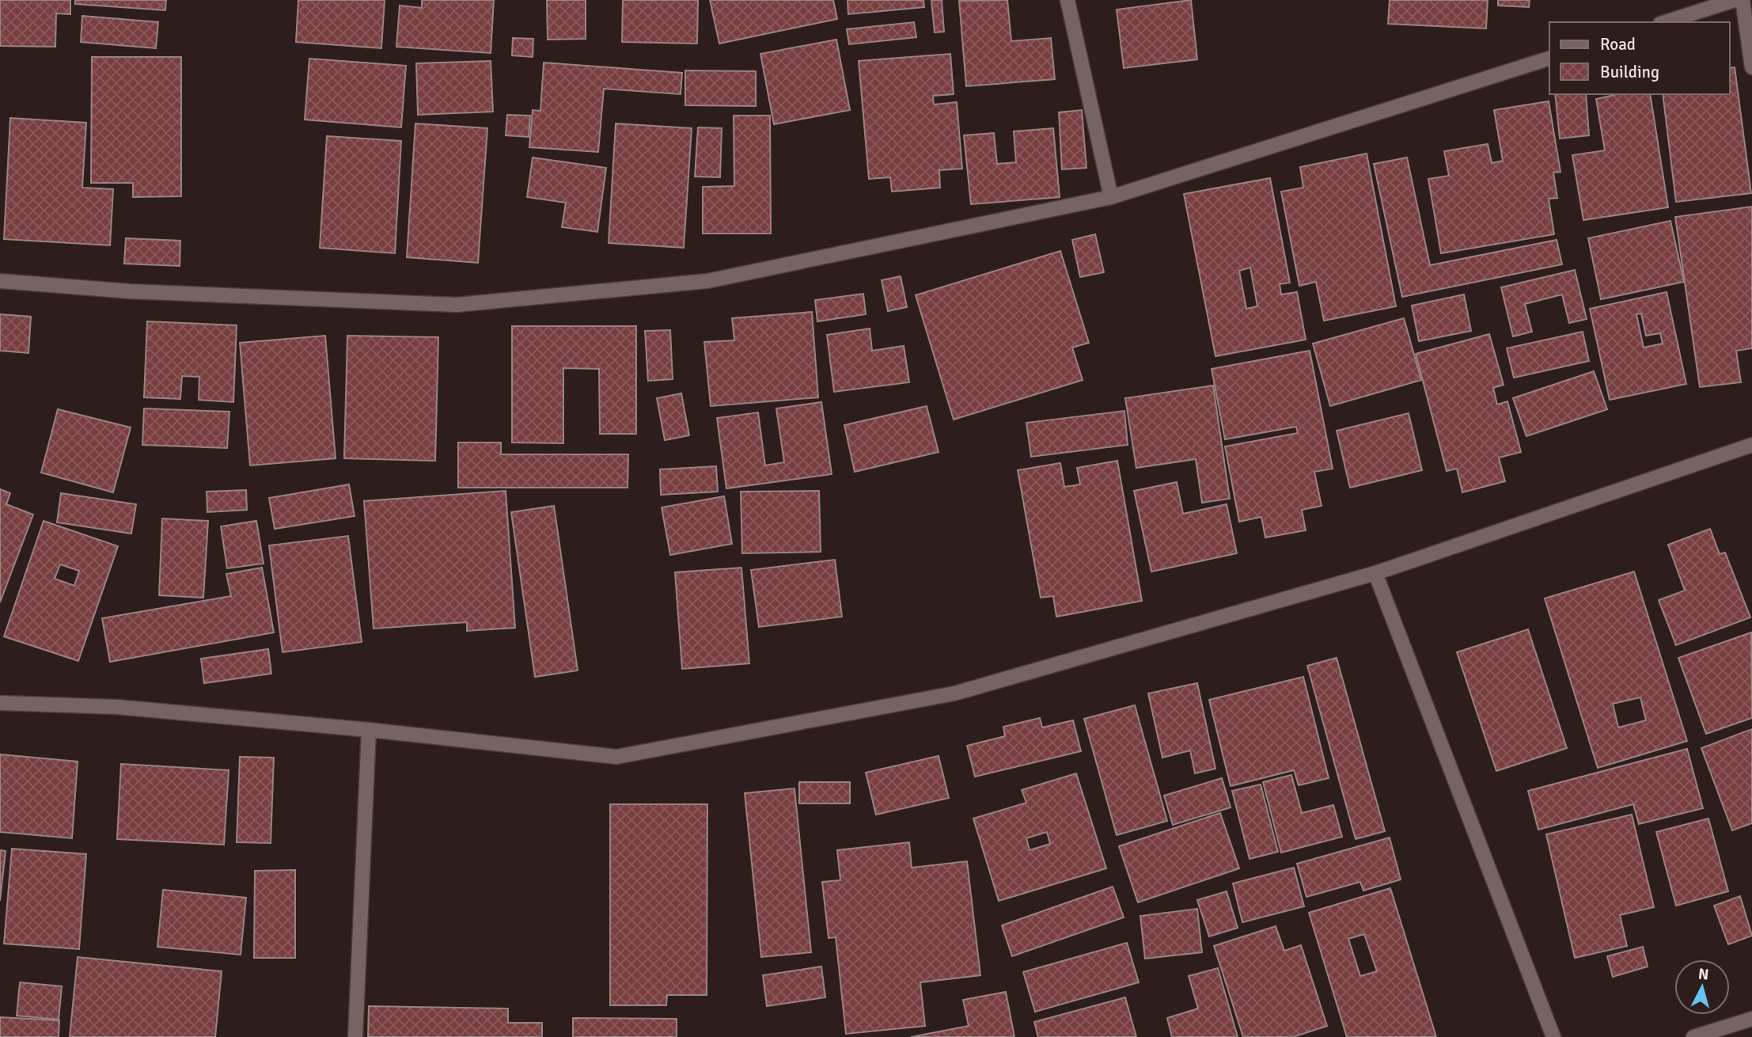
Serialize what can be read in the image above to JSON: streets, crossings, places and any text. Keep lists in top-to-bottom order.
{
  "legend": ["Road", "Building"],
  "north": "top"
}
